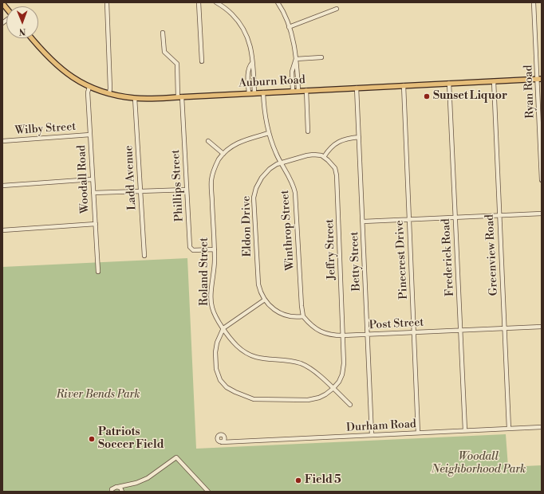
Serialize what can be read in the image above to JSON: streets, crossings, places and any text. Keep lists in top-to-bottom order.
{
  "streets": {
    "main road": ["Auburn Road"],
    "street": [
      "Ryan Road",
      "Wilby Street",
      "Ladd Avenue",
      "Woodall Road",
      "Phillips Street",
      "Eldon Drive",
      "Winthrop Street",
      "Jeffry Street",
      "Greenview Road",
      "Frederick Road",
      "Pinecrest Drive",
      "Betty Street",
      "Roland Street",
      "Post Street",
      "Durham Road"
    ]
  },
  "crossings": [
    ["Auburn Road", "Ryan Road"],
    ["Auburn Road", "Ladd Avenue"],
    ["Auburn Road", "Woodall Road"],
    ["Auburn Road", "Phillips Street"],
    ["Auburn Road", "Winthrop Street"],
    ["Auburn Road", "Greenview Road"],
    ["Auburn Road", "Frederick Road"],
    ["Auburn Road", "Pinecrest Drive"],
    ["Auburn Road", "Betty Street"],
    ["Wilby Street", "Woodall Road"],
    ["Phillips Street", "Roland Street"],
    ["Eldon Drive", "Winthrop Street"],
    ["Winthrop Street", "Roland Street"],
    ["Winthrop Street", "Post Street"],
    ["Jeffry Street", "Roland Street"],
    ["Jeffry Street", "Post Street"],
    ["Greenview Road", "Post Street"],
    ["Greenview Road", "Durham Road"],
    ["Frederick Road", "Post Street"],
    ["Frederick Road", "Durham Road"],
    ["Pinecrest Drive", "Post Street"],
    ["Pinecrest Drive", "Durham Road"],
    ["Betty Street", "Post Street"],
    ["Betty Street", "Durham Road"]
  ],
  "parks": ["River Bends Park", "Woodall Neighborhood Park"],
  "places": ["Sunset Liquor", "Patriots Soccer Field", "Field 5"],
  "north": "bottom"
}
